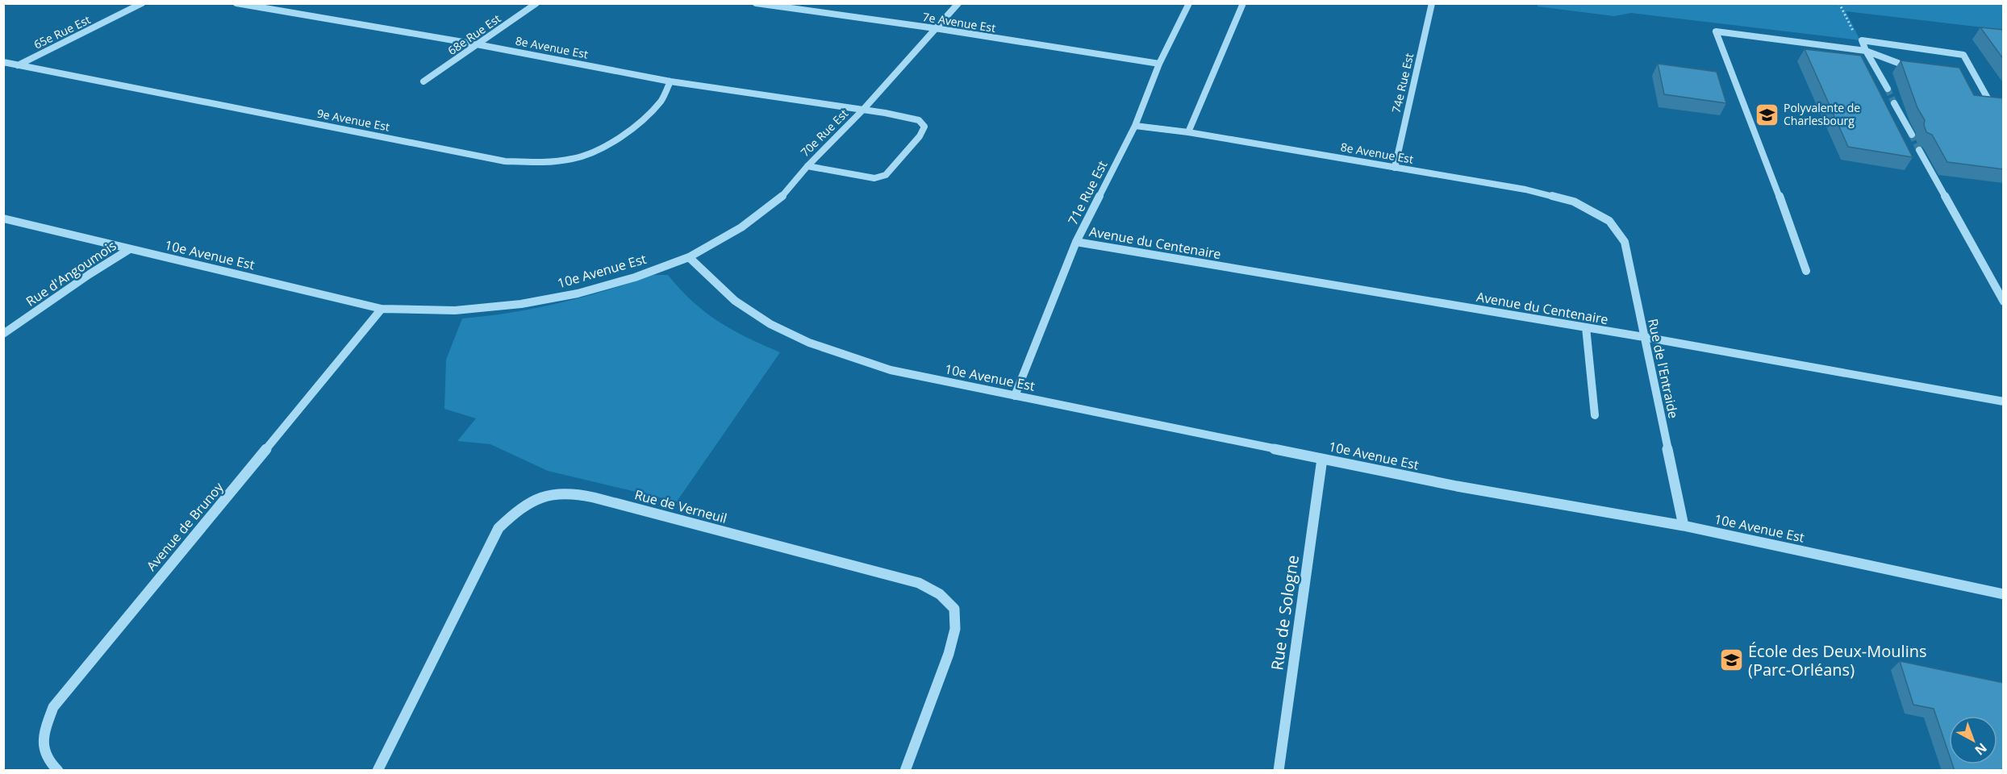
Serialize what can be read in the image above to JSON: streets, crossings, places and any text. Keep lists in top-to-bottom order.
{
  "streets": {
    "street": [
      "7e Avenue Est",
      "65e Rue Est",
      "68e Rue Est",
      "8e Avenue Est",
      "74e Rue Est",
      "9e Avenue Est",
      "70e Rue Est",
      "71e Rue Est",
      "Avenue du Centenaire",
      "10e Avenue Est",
      "Rue d'Angoumois",
      "Rue de l'Entraide",
      "Rue de Verneuil",
      "Avenue de Brunoy",
      "Rue de Sologne"
    ]
  },
  "crossings": [
    ["7e Avenue Est", "70e Rue Est"],
    ["7e Avenue Est", "71e Rue Est"],
    ["65e Rue Est", "9e Avenue Est"],
    ["68e Rue Est", "8e Avenue Est"],
    ["8e Avenue Est", "74e Rue Est"],
    ["8e Avenue Est", "9e Avenue Est"],
    ["8e Avenue Est", "70e Rue Est"],
    ["8e Avenue Est", "71e Rue Est"],
    ["8e Avenue Est", "Rue de l'Entraide"],
    ["70e Rue Est", "10e Avenue Est"],
    ["71e Rue Est", "Avenue du Centenaire"],
    ["71e Rue Est", "10e Avenue Est"],
    ["Avenue du Centenaire", "Rue de l'Entraide"],
    ["10e Avenue Est", "Rue d'Angoumois"],
    ["10e Avenue Est", "Rue de l'Entraide"],
    ["10e Avenue Est", "Avenue de Brunoy"],
    ["10e Avenue Est", "Rue de Sologne"]
  ],
  "places": {
    "school or university": ["Polyvalente de Charlesbourg", "École des Deux-Moulins (Parc-Orléans)"]
  },
  "north": "bottom right"
}
